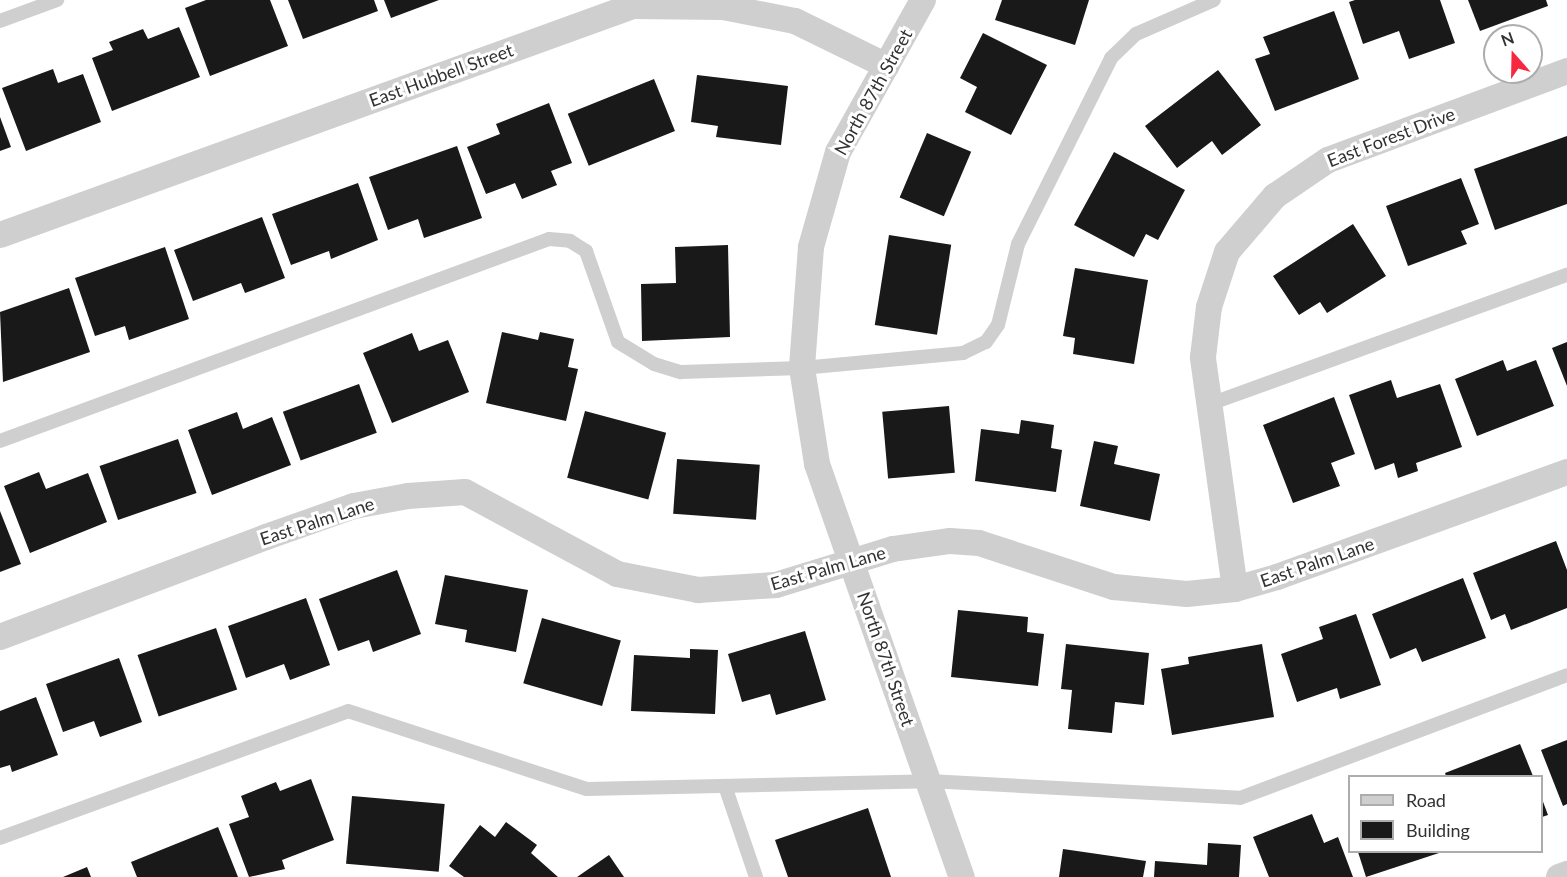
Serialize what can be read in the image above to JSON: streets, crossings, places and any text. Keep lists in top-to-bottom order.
{
  "streets": {
    "street": [
      "East Hubbell Street",
      "North 87th Street",
      "East Forest Drive",
      "East Palm Lane"
    ]
  },
  "crossings": [
    ["East Hubbell Street", "North 87th Street"],
    ["North 87th Street", "East Palm Lane"],
    ["East Forest Drive", "East Palm Lane"]
  ],
  "legend": ["Road", "Building"],
  "north": "top"
}
